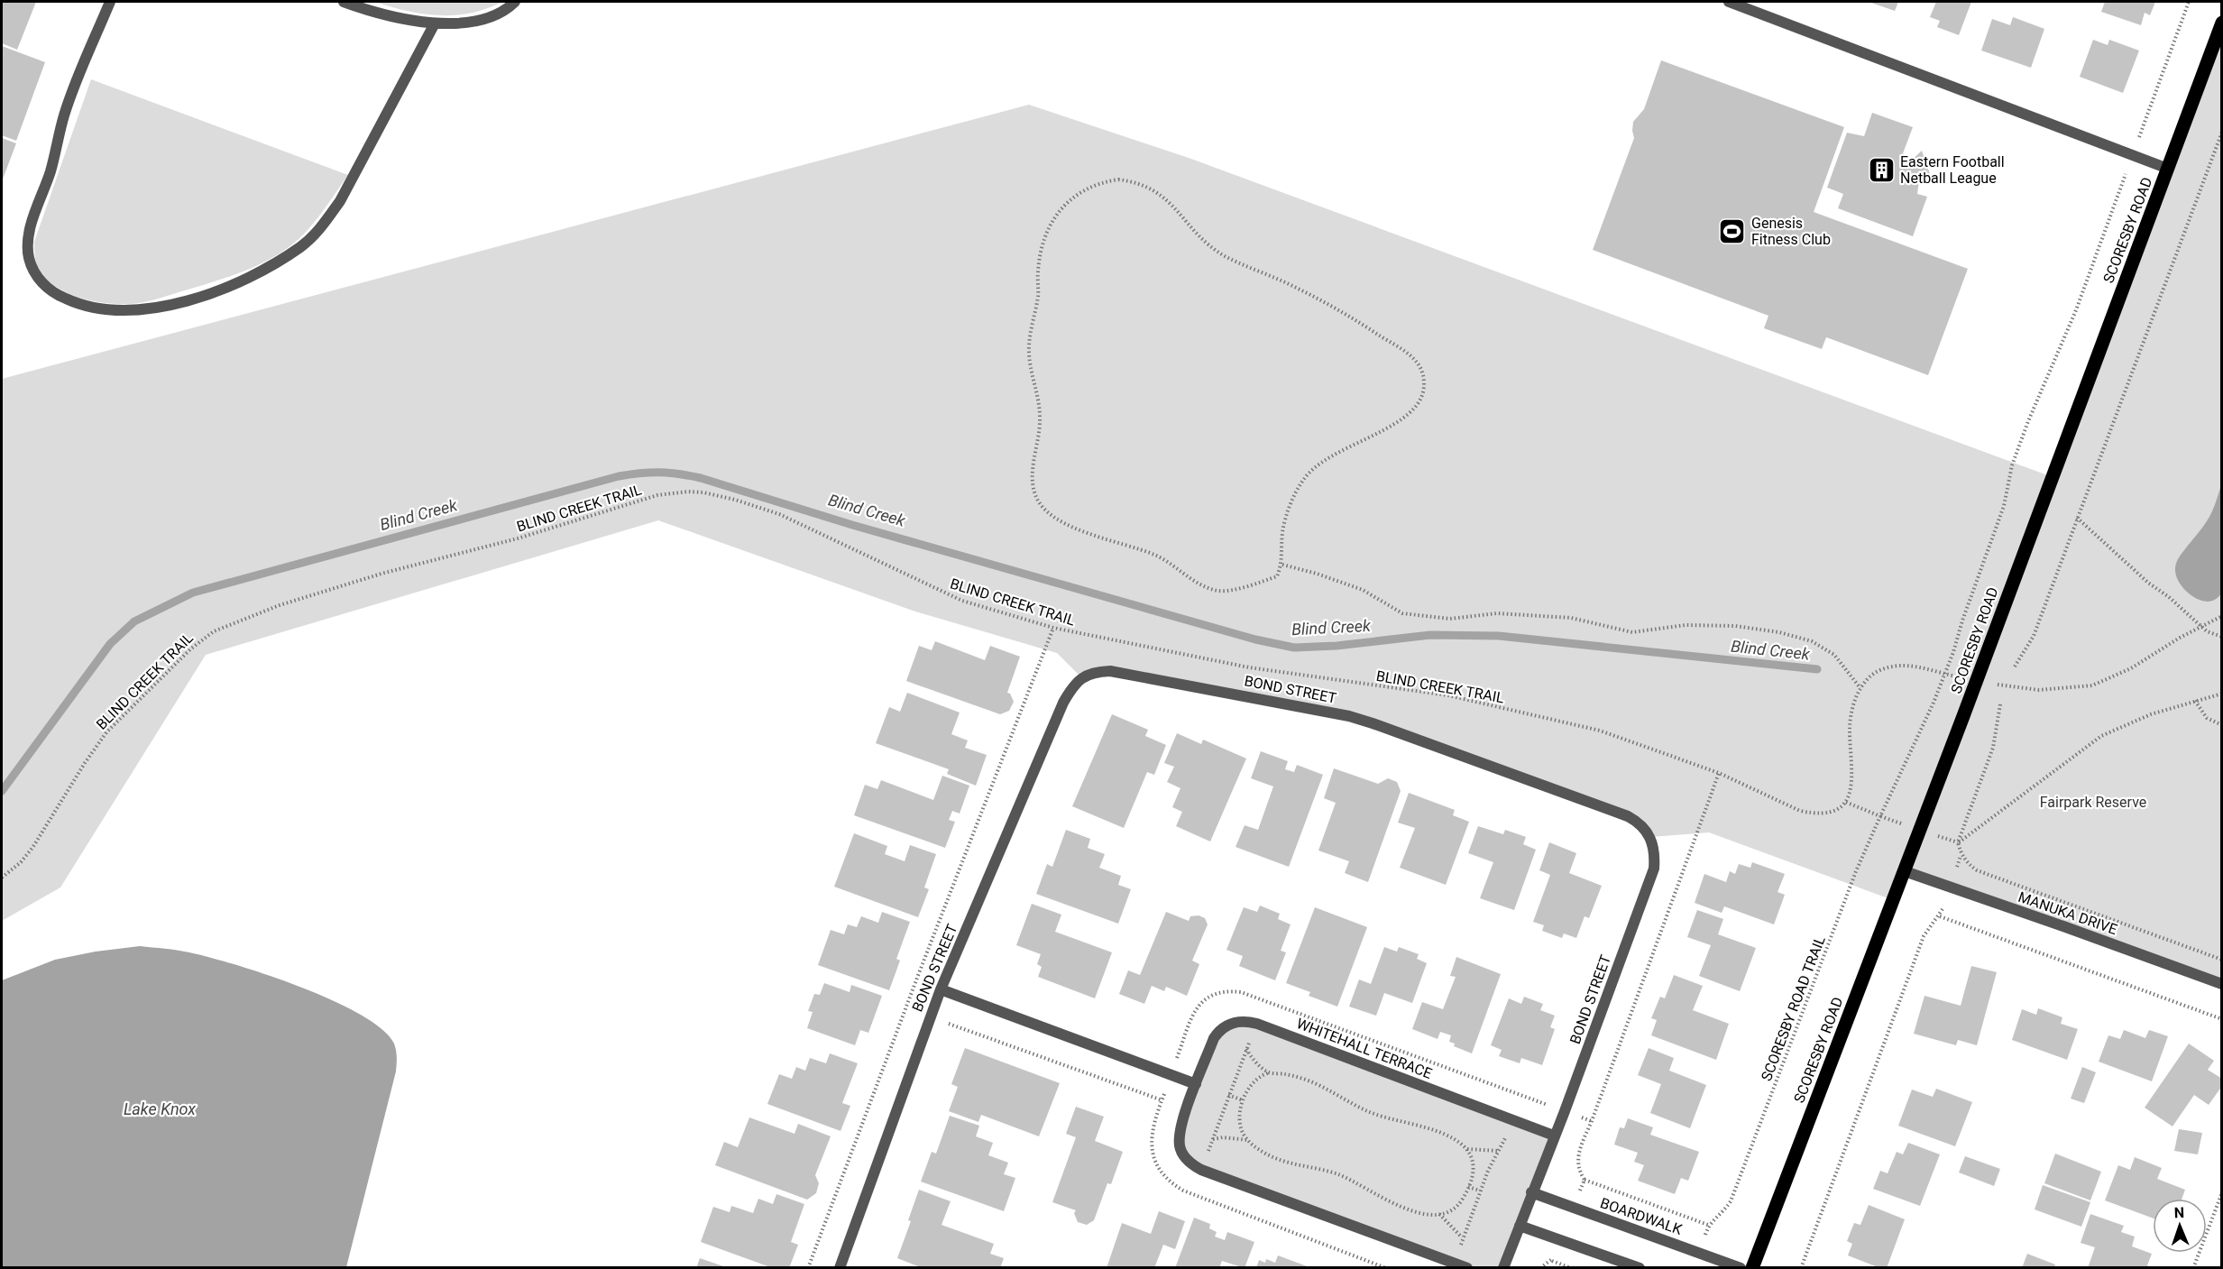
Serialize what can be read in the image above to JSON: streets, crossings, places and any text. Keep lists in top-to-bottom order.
{
  "streets": {
    "main road": ["SCORESBY ROAD"],
    "street": [
      "BOND STREET",
      "MANUKA DRIVE",
      "WHITEHALL TERRACE",
      "BOARDWALK"
    ],
    "path": ["BLIND CREEK TRAIL", "SCORESBY ROAD TRAIL"]
  },
  "crossings": [
    ["SCORESBY ROAD", "MANUKA DRIVE"],
    ["BOND STREET", "WHITEHALL TERRACE"],
    ["BOND STREET", "BOARDWALK"]
  ],
  "water": ["Blind Creek", "Lake Knox"],
  "parks": ["Fairpark Reserve"],
  "places": {
    "building": ["Eastern Football Netball League"],
    "sports": ["Genesis Fitness Club"]
  },
  "north": "top"
}
